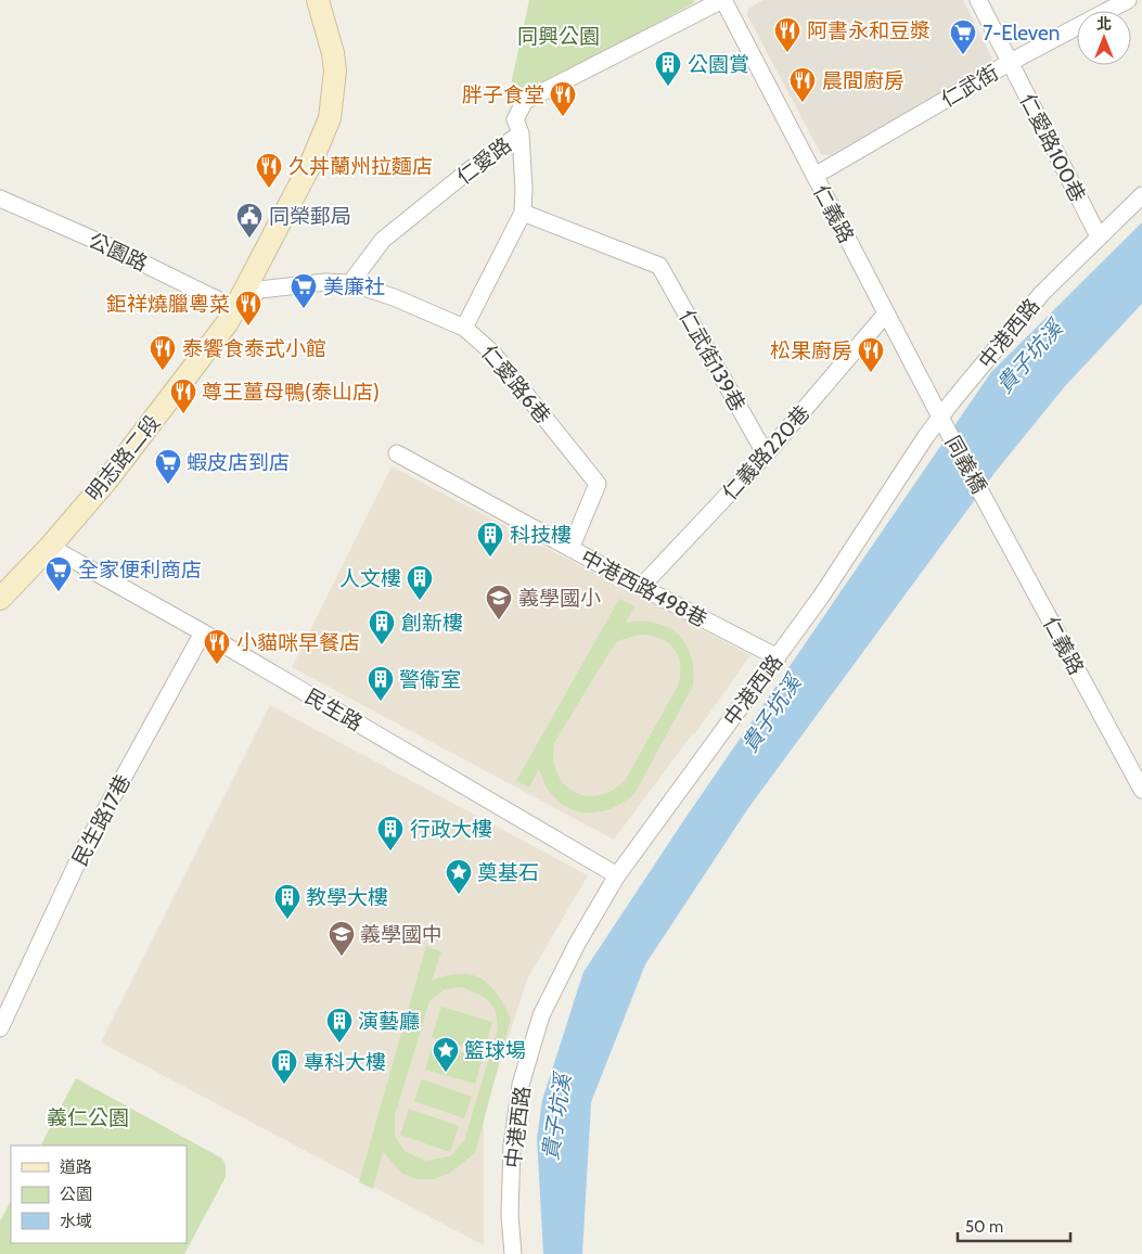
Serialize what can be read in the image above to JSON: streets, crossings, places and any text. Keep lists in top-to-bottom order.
{
  "streets": {
    "main road": ["明志路二段"],
    "street": [
      "仁武街",
      "仁愛路100巷",
      "仁愛路",
      "仁義路",
      "公園路",
      "中港西路",
      "仁武街139巷",
      "仁愛路6巷",
      "仁義路220巷",
      "同義橋",
      "中港西路498巷",
      "民生路",
      "民生路17巷"
    ]
  },
  "crossings": [
    ["仁武街", "仁愛路100巷"],
    ["仁武街", "仁義路"],
    ["仁愛路100巷", "中港西路"],
    ["仁愛路", "仁義路"],
    ["仁愛路", "仁愛路6巷"],
    ["仁義路", "中港西路"],
    ["仁義路", "仁義路220巷"],
    ["仁義路", "同義橋"],
    ["公園路", "明志路二段"],
    ["中港西路", "同義橋"],
    ["中港西路", "中港西路498巷"],
    ["中港西路", "民生路"],
    ["仁武街139巷", "仁義路220巷"],
    ["仁愛路6巷", "中港西路498巷"],
    ["仁義路220巷", "中港西路498巷"],
    ["明志路二段", "民生路"],
    ["民生路", "民生路17巷"]
  ],
  "water": ["貴子坑溪"],
  "parks": ["同興公園", "義仁公園"],
  "places": {
    "restaurant": [
      "阿書永和豆漿",
      "晨間廚房",
      "胖子食堂",
      "久丼蘭州拉麵店",
      "鉅祥燒臘粵菜",
      "泰饗食泰式小館",
      "松果廚房",
      "尊王薑母鴨(泰山店)",
      "小貓咪早餐店"
    ],
    "supermarket": [
      "7-Eleven",
      "美廉社",
      "蝦皮店到店",
      "全家便利商店"
    ],
    "building": [
      "公園賞",
      "科技樓",
      "人文樓",
      "創新樓",
      "警衛室",
      "行政大樓",
      "教學大樓",
      "演藝廳",
      "專科大樓"
    ],
    "public building": ["同榮郵局"],
    "school or university": ["義學國小", "義學國中"],
    "place": ["奠基石", "籃球場"]
  },
  "legend": ["道路", "公園", "水域"],
  "scale_bar": "50 m",
  "north": "top"
}
